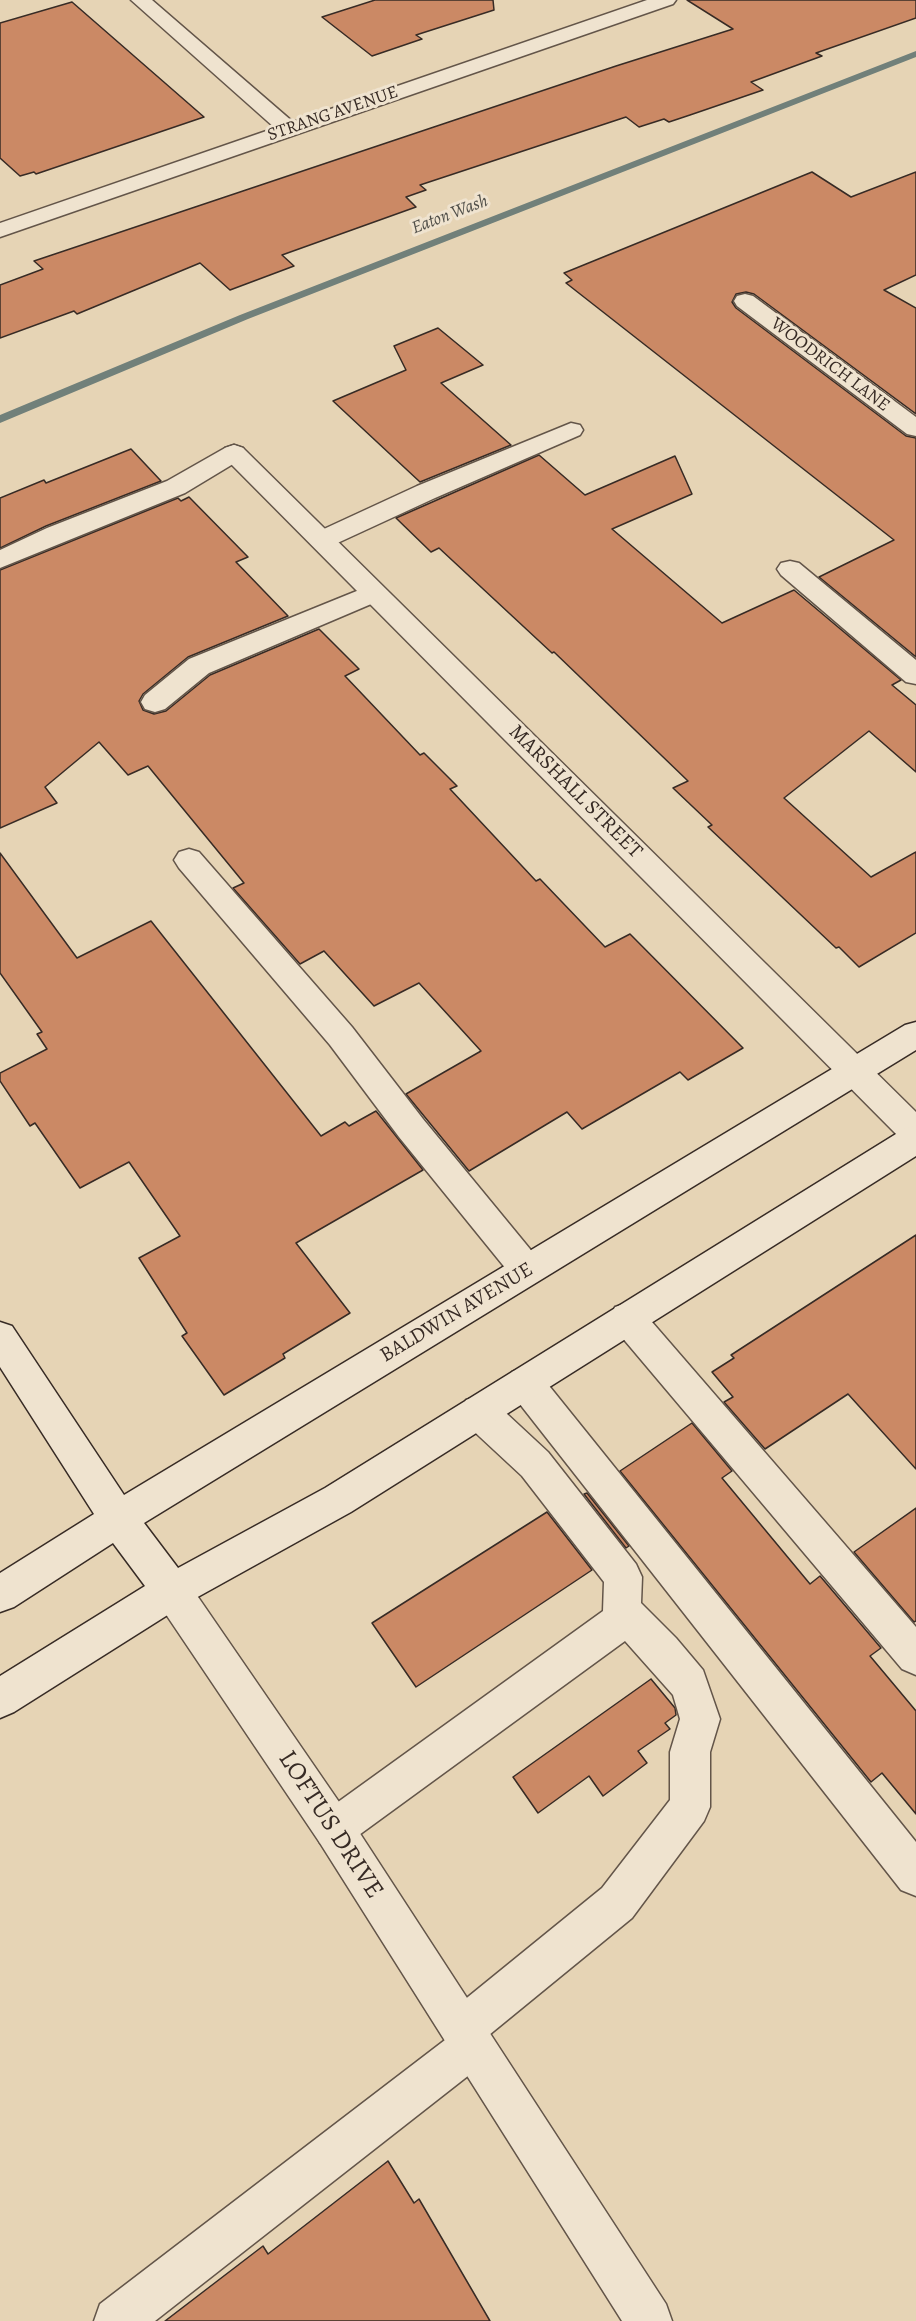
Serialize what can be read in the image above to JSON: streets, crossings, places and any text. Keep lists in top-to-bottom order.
{
  "streets": {
    "street": [
      "STRANG AVENUE",
      "WOODRICH LANE",
      "MARSHALL STREET",
      "BALDWIN AVENUE",
      "LOFTUS DRIVE"
    ]
  },
  "crossings": [
    ["MARSHALL STREET", "BALDWIN AVENUE"],
    ["BALDWIN AVENUE", "LOFTUS DRIVE"]
  ],
  "water": ["Eaton Wash"]
}
